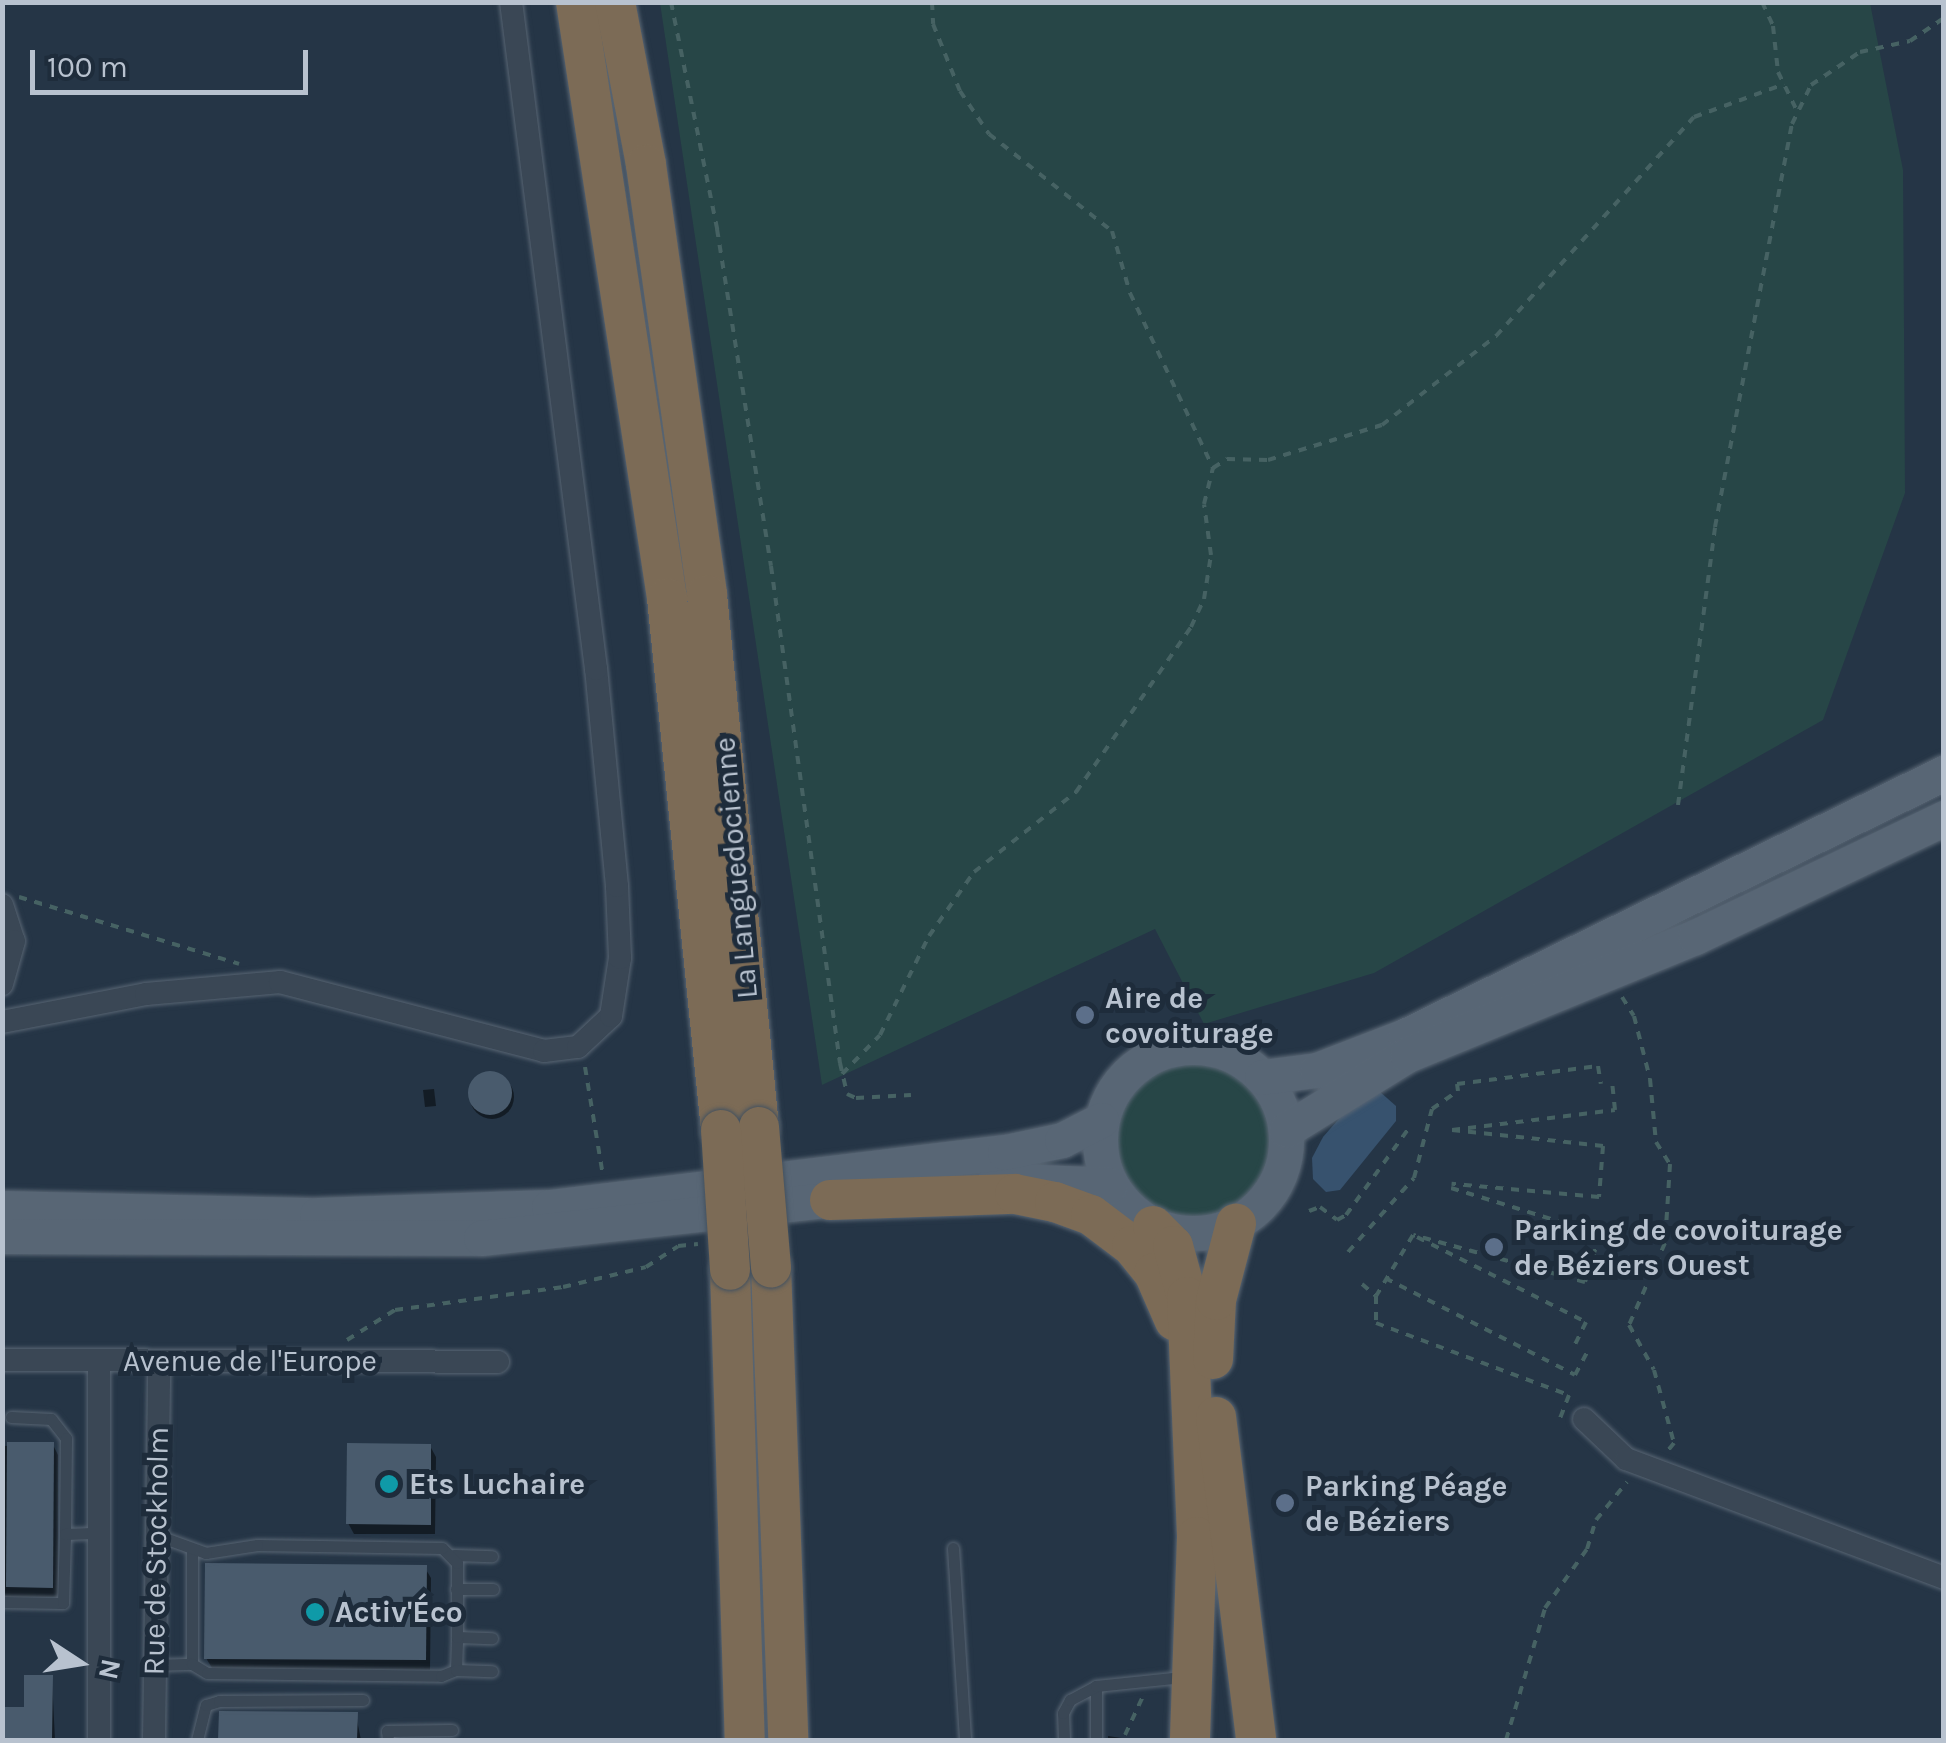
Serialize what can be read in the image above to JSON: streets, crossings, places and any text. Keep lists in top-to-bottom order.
{
  "streets": {
    "highway": ["La Languedocienne"],
    "street": ["Avenue de l'Europe", "Rue de Stockholm"]
  },
  "crossings": [
    ["Avenue de l'Europe", "Rue de Stockholm"]
  ],
  "places": [
    "Aire de covoiturage",
    "Parking de covoiturage de Béziers Ouest",
    "Ets Luchaire",
    "Parking Péage de Béziers",
    "Activ'Éco"
  ],
  "scale_bar": "100 m",
  "north": "right"
}
